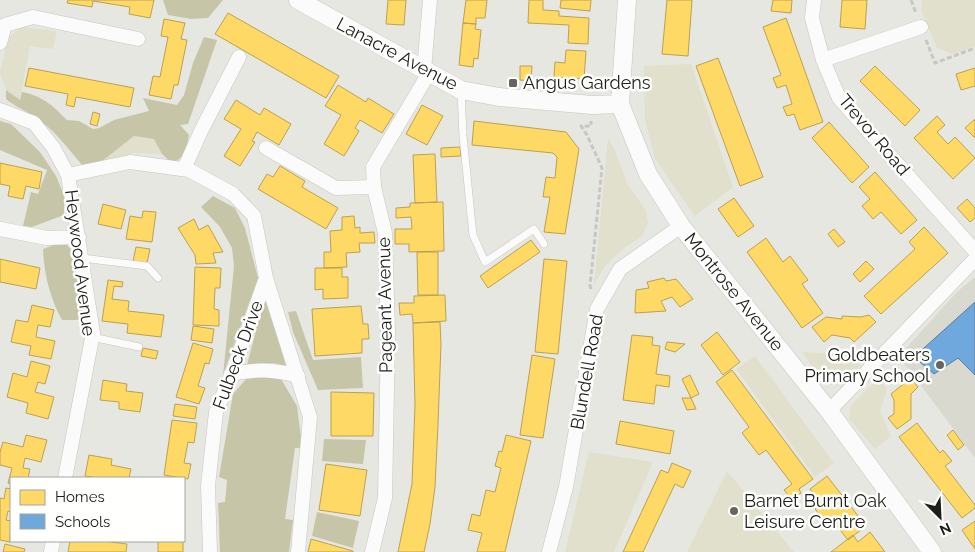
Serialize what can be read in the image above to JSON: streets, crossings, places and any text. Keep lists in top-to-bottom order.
{
  "streets": {
    "street": [
      "Lanacre Avenue",
      "Trevor Road",
      "Heywood Avenue",
      "Montrose Avenue",
      "Pageant Avenue",
      "Fulbeck Drive",
      "Blundell Road"
    ]
  },
  "crossings": [
    ["Lanacre Avenue", "Montrose Avenue"],
    ["Lanacre Avenue", "Pageant Avenue"],
    ["Heywood Avenue", "Fulbeck Drive"],
    ["Montrose Avenue", "Blundell Road"]
  ],
  "places": {
    "transit": ["Angus Gardens"],
    "other": ["Goldbeaters Primary School", "Barnet Burnt Oak Leisure Centre"]
  },
  "legend": ["Homes", "Schools"],
  "north": "bottom right"
}
